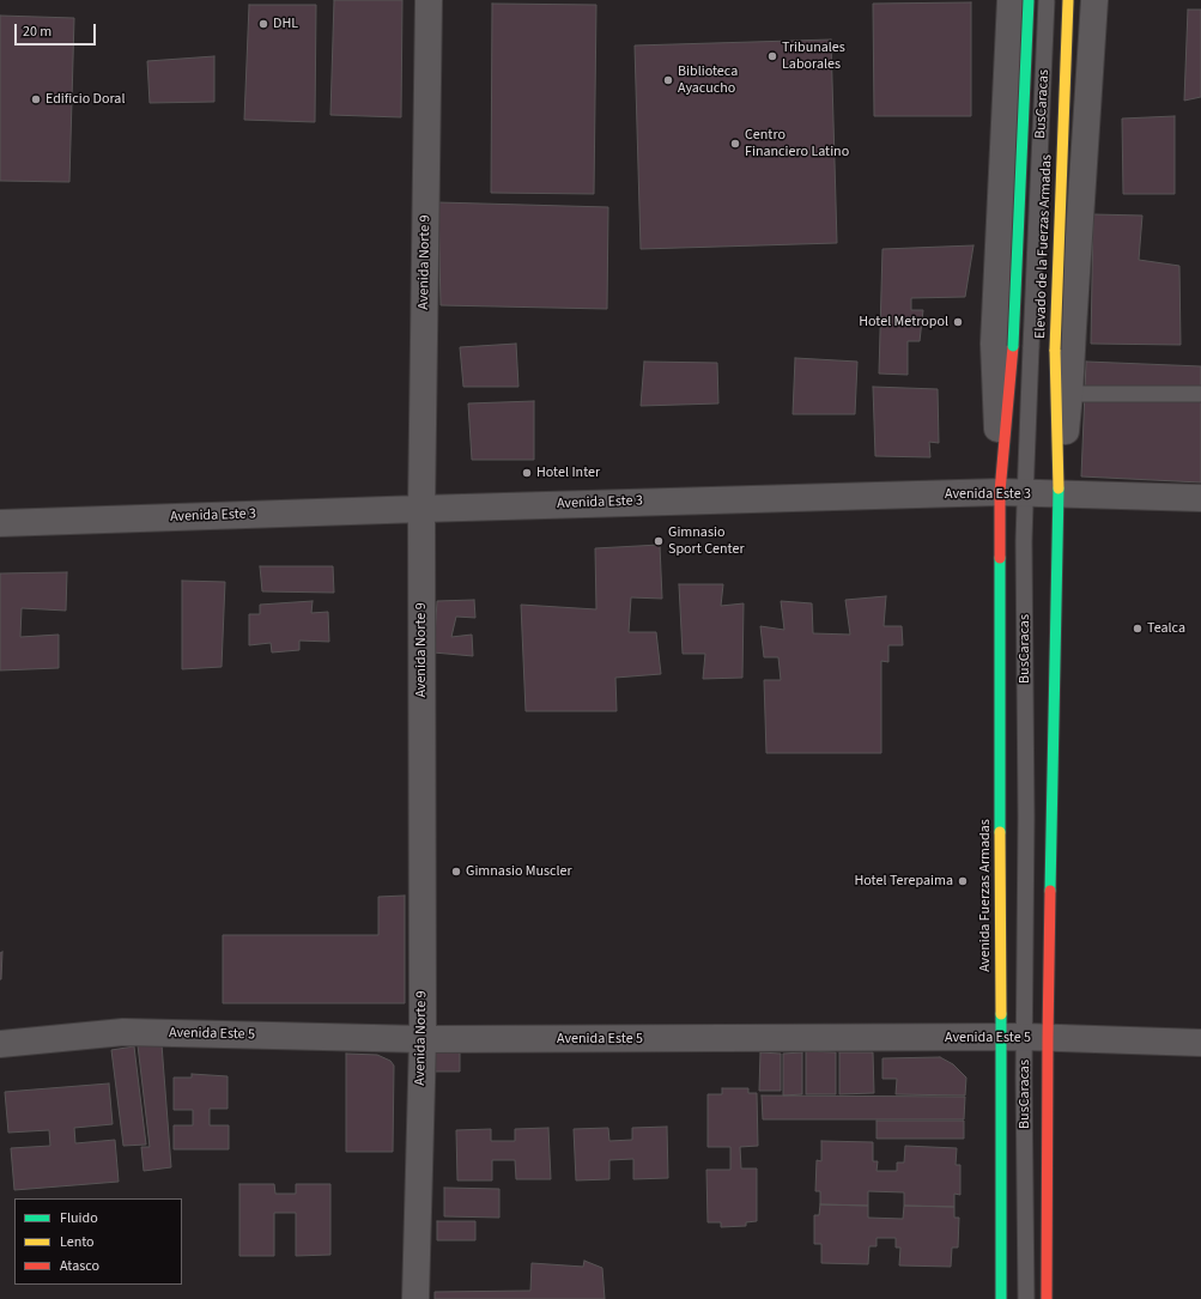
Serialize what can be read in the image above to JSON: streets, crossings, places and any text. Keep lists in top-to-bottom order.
{
  "streets": {
    "main road": ["Elevado de la Fuerzas Armadas", "Avenida Fuerzas Armadas"],
    "street": ["Avenida Norte 9", "Avenida Este 3", "Avenida Este 5"],
    "lane": ["BusCaracas"]
  },
  "crossings": [
    ["BusCaracas", "Avenida Este 3"],
    ["BusCaracas", "Avenida Fuerzas Armadas"],
    ["BusCaracas", "Avenida Este 5"],
    ["Elevado de la Fuerzas Armadas", "Avenida Este 3"],
    ["Elevado de la Fuerzas Armadas", "Avenida Fuerzas Armadas"],
    ["Avenida Norte 9", "Avenida Este 3"],
    ["Avenida Norte 9", "Avenida Este 5"],
    ["Avenida Este 3", "Avenida Fuerzas Armadas"],
    ["Avenida Fuerzas Armadas", "Avenida Este 5"]
  ],
  "places": [
    "DHL",
    "Tribunales Laborales",
    "Biblioteca Ayacucho",
    "Edificio Doral",
    "Centro Financiero Latino",
    "Hotel Metropol",
    "Hotel Inter",
    "Gimnasio Sport Center",
    "Tealca",
    "Gimnasio Muscler",
    "Hotel Terepaima"
  ],
  "legend": ["Fluido", "Lento", "Atasco"],
  "scale_bar": "20 m"
}
